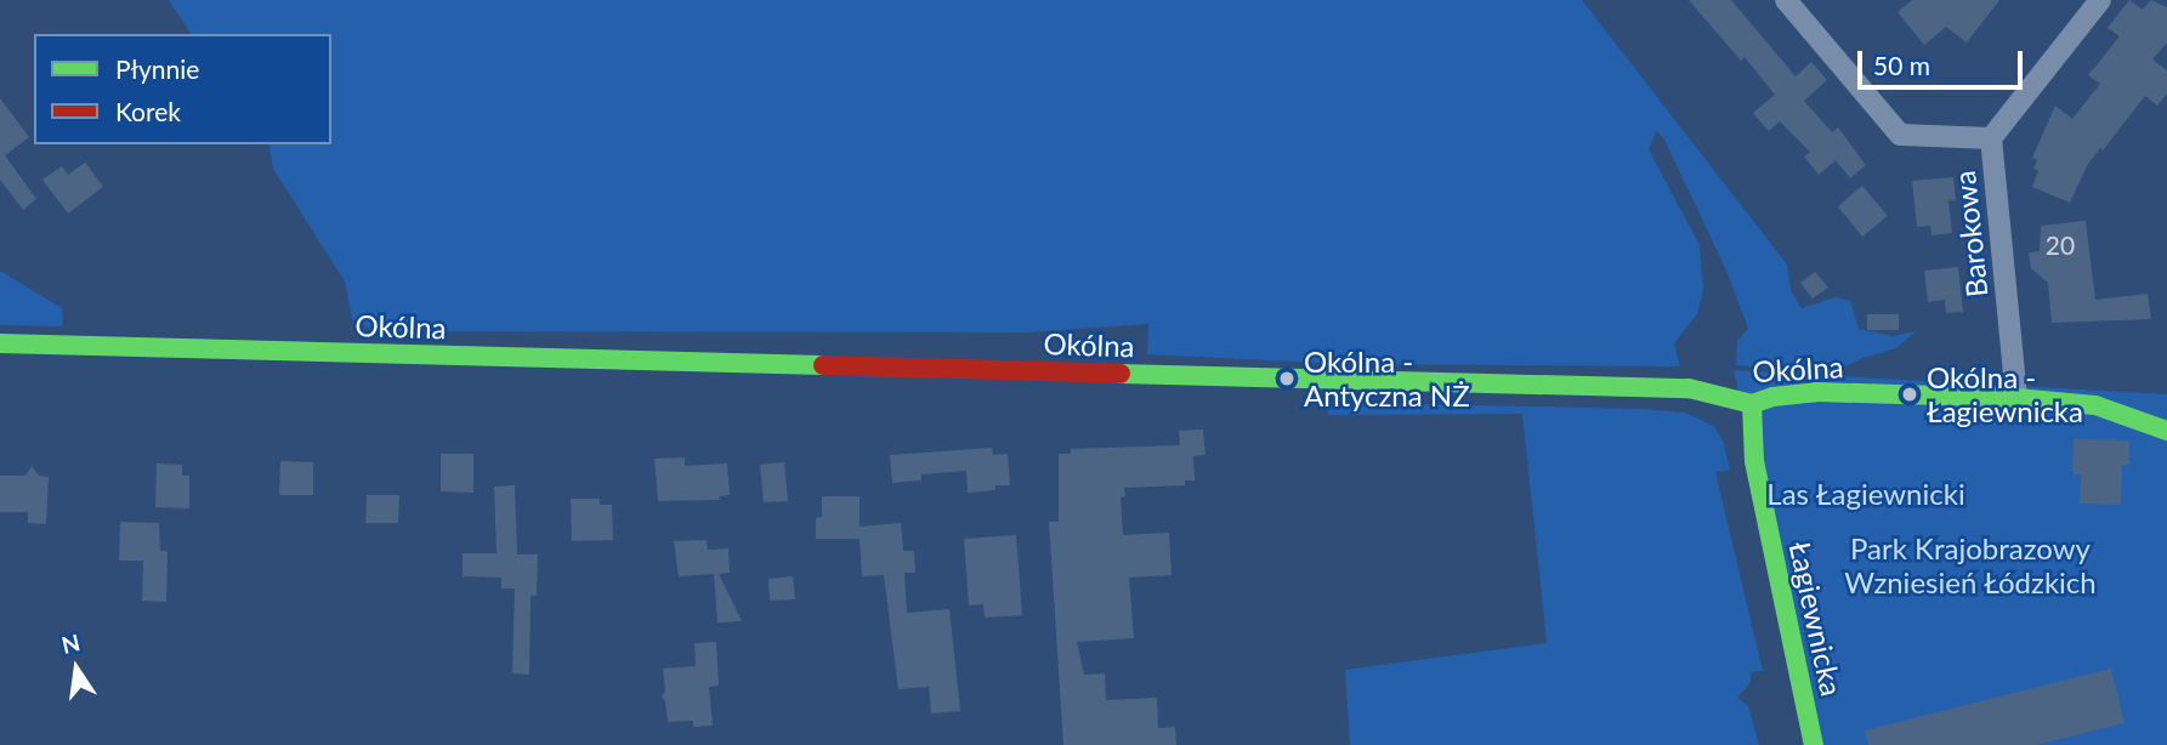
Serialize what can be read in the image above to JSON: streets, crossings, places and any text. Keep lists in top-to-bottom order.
{
  "streets": {
    "street": ["Barokowa", "Okólna", "Łagiewnicka"]
  },
  "crossings": [
    ["Barokowa", "Okólna"],
    ["Okólna", "Łagiewnicka"]
  ],
  "parks": ["Las Łagiewnicki", "Park Krajobrazowy Wzniesień Łódzkich"],
  "places": ["Okólna - Antyczna NŻ", "Okólna - Łagiewnicka"],
  "house_numbers": ["20"],
  "legend": ["Płynnie", "Korek"],
  "scale_bar": "50 m",
  "north": "top"
}
